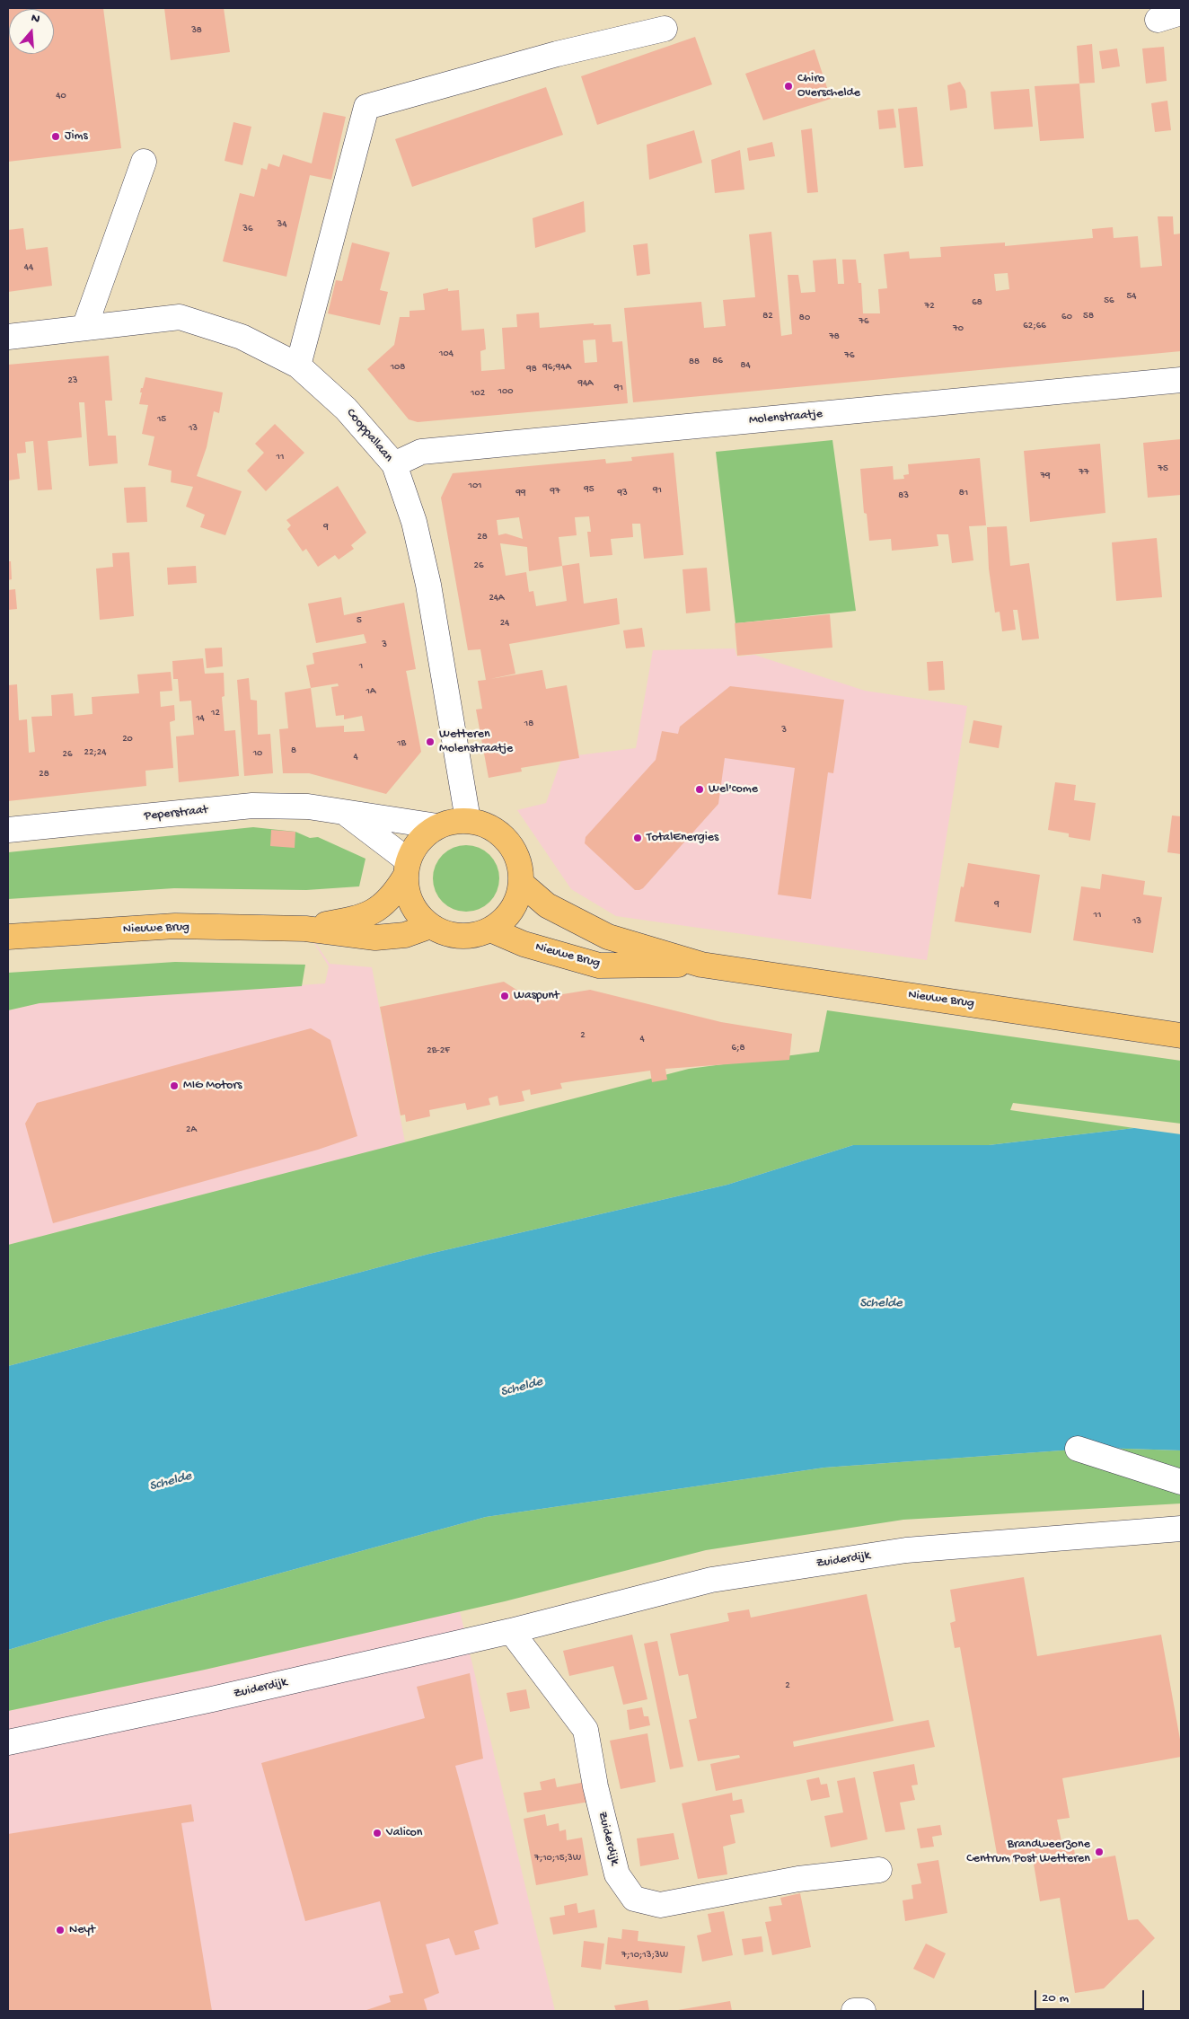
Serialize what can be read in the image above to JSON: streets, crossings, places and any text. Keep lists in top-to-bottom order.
{
  "streets": {
    "main road": ["Nieuwe Brug"],
    "street": [
      "Molenstraatje",
      "Cooppallaan",
      "Peperstraat",
      "Zuiderdijk"
    ]
  },
  "crossings": [
    ["Molenstraatje", "Cooppallaan"],
    ["Cooppallaan", "Peperstraat"],
    ["Cooppallaan", "Nieuwe Brug"],
    ["Peperstraat", "Nieuwe Brug"]
  ],
  "water": ["Schelde"],
  "places": [
    "Chiro Overschelde",
    "Jims",
    "Wetteren Molenstraatje",
    "Wel'come",
    "TotalEnergies",
    "Waspunt",
    "MIG Motors",
    "Valicon",
    "Brandweerzone Centrum Post Wetteren",
    "Neyt"
  ],
  "house_numbers": [
    "38",
    "40",
    "34",
    "36",
    "44",
    "54",
    "56",
    "68",
    "72",
    "82",
    "58",
    "60",
    "80",
    "76",
    "62;66",
    "70",
    "78",
    "104",
    "76",
    "86",
    "88",
    "84",
    "108",
    "96;94A",
    "98",
    "23",
    "94A",
    "91",
    "100",
    "102",
    "15",
    "13",
    "11",
    "75",
    "77",
    "79",
    "101",
    "95",
    "91",
    "97",
    "99",
    "93",
    "81",
    "83",
    "9",
    "28",
    "26",
    "24A",
    "5",
    "24",
    "3",
    "1",
    "1A",
    "12",
    "14",
    "18",
    "3",
    "20",
    "1B",
    "8",
    "22;24",
    "10",
    "26",
    "4",
    "28",
    "9",
    "11",
    "13",
    "2",
    "4",
    "6;8",
    "2B-2F",
    "2A",
    "2",
    "7;10;15;3W",
    "7;10;13;3W"
  ],
  "scale_bar": "20 m",
  "north": "top"
}
